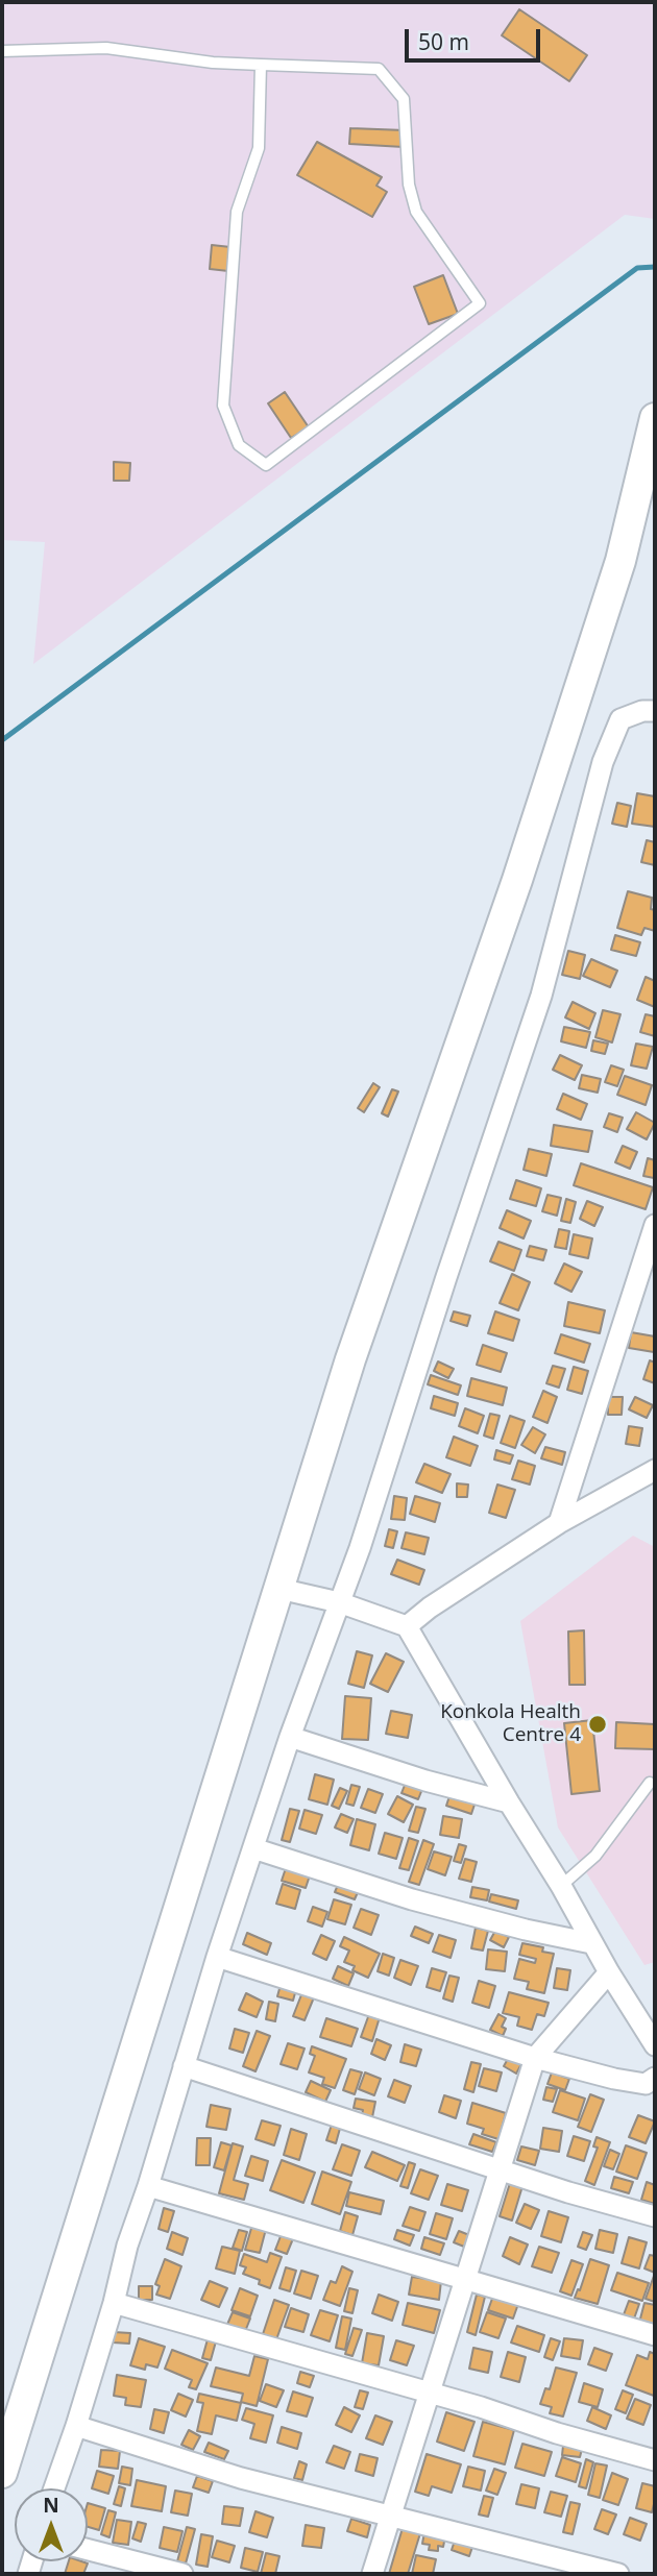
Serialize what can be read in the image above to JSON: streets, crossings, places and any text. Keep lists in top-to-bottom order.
{
  "places": ["Konkola Health Centre 4"],
  "scale_bar": "50 m",
  "north": "top"
}
